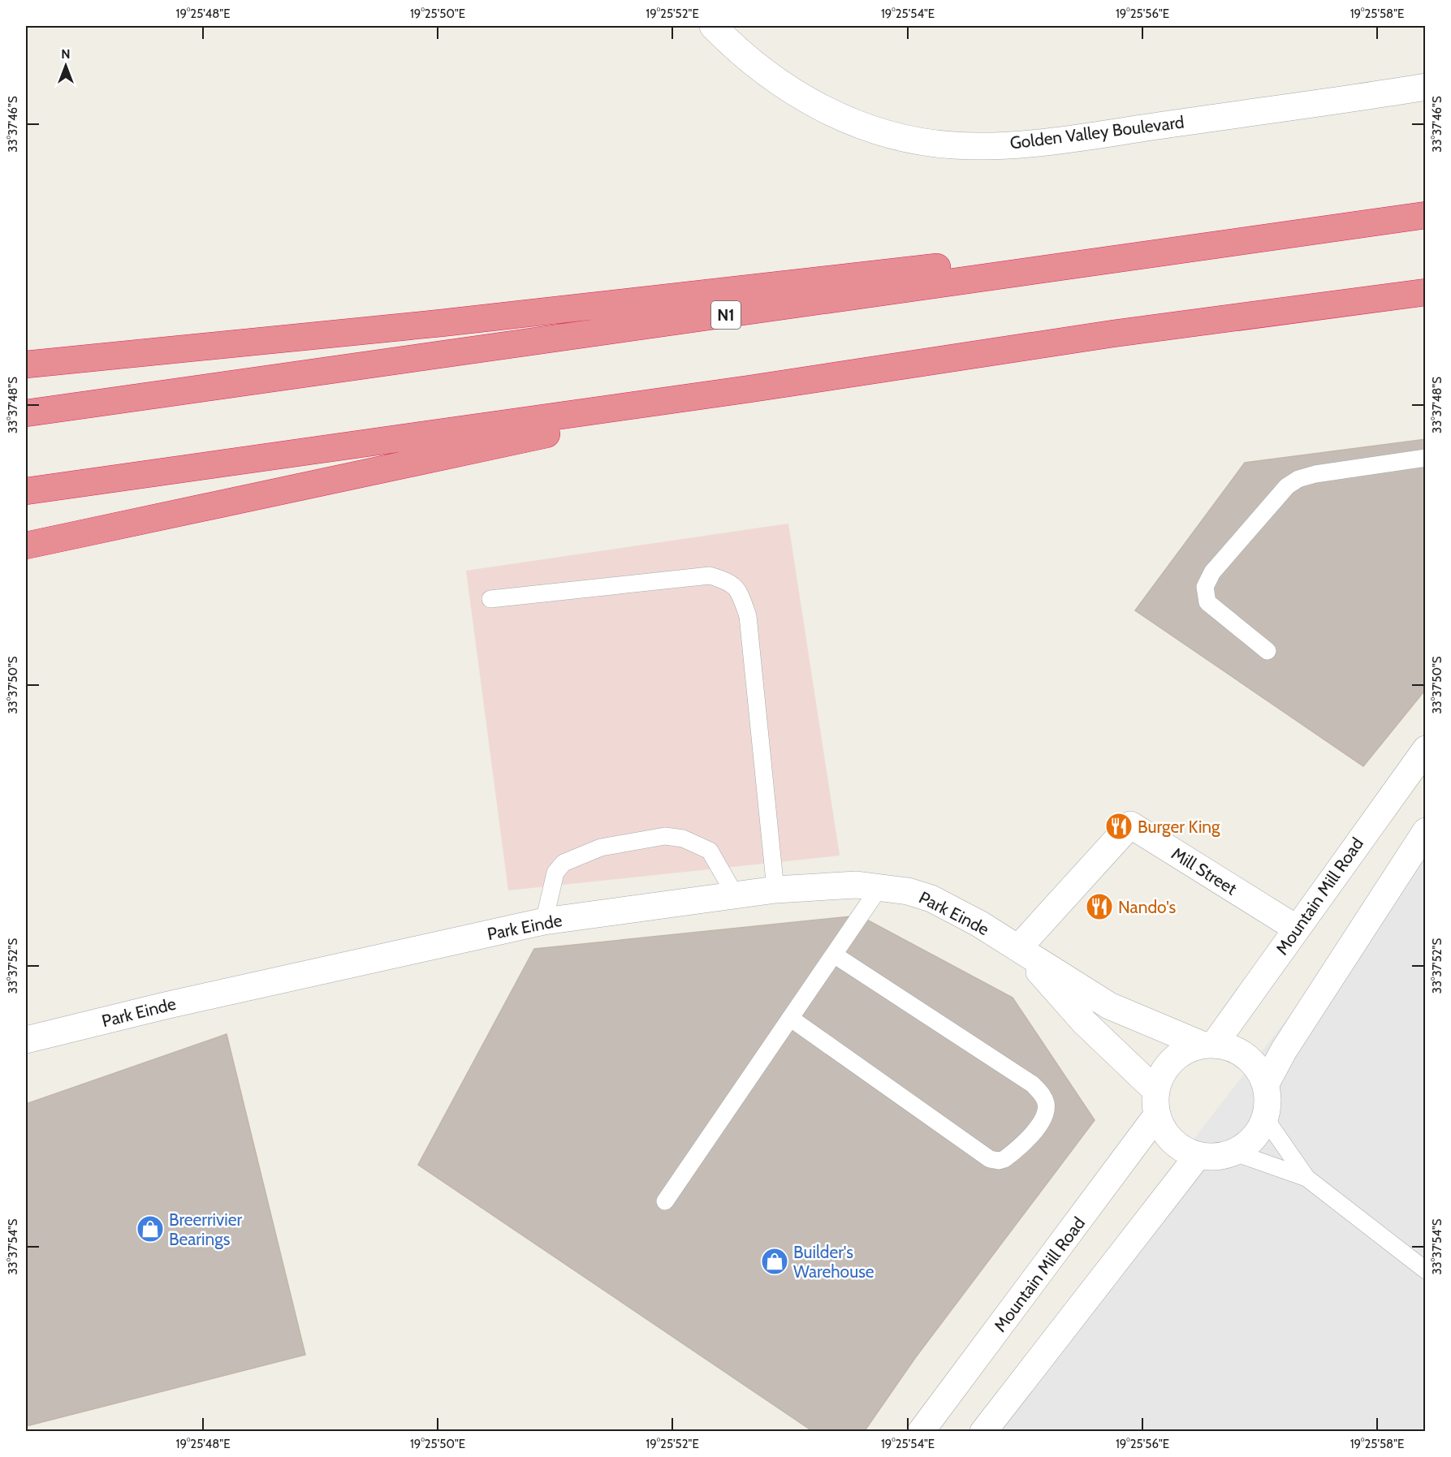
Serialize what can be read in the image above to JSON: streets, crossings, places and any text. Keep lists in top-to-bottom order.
{
  "streets": {
    "highway": ["N1"],
    "street": [
      "Golden Valley Boulevard",
      "Mill Street",
      "Mountain Mill Road",
      "Park Einde"
    ]
  },
  "crossings": [
    ["Mill Street", "Mountain Mill Road"],
    ["Mill Street", "Park Einde"],
    ["Mountain Mill Road", "Park Einde"]
  ],
  "places": {
    "restaurant": ["Burger King", "Nando's"],
    "shop": ["Breerrivier Bearings", "Builder's Warehouse"]
  },
  "north": "top",
  "coordinates": [
    "19°25'48\"E",
    "19°25'50\"E",
    "19°25'52\"E",
    "19°25'54\"E",
    "19°25'56\"E",
    "19°25'58\"E",
    "33°37'46\"S",
    "33°37'48\"S",
    "33°37'50\"S",
    "33°37'52\"S",
    "33°37'54\"S"
  ]
}
